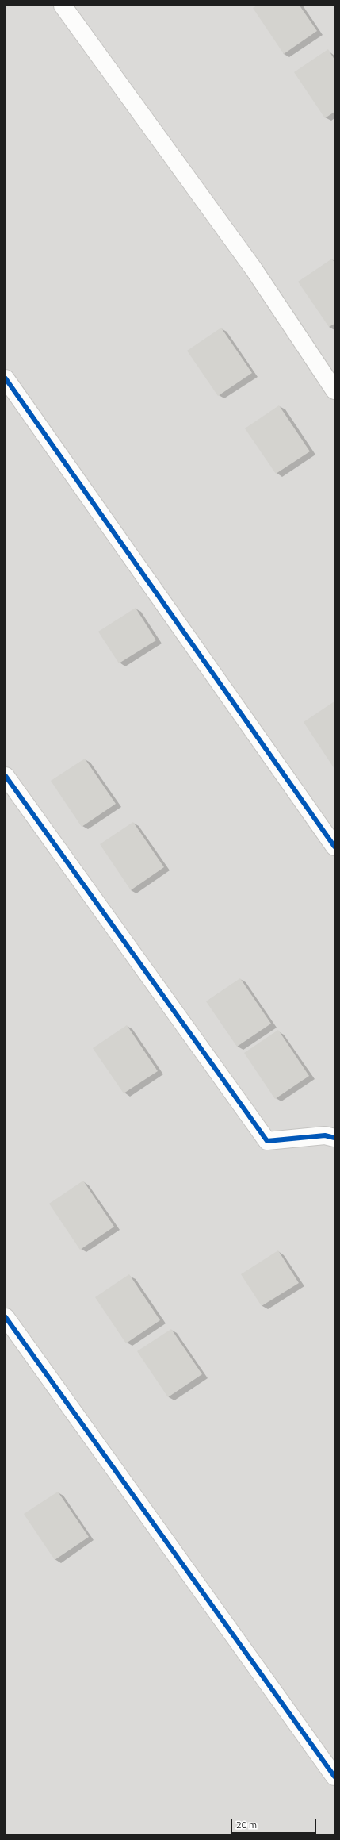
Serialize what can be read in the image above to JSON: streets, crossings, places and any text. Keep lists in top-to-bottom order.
{
  "scale_bar": "20 m"
}
